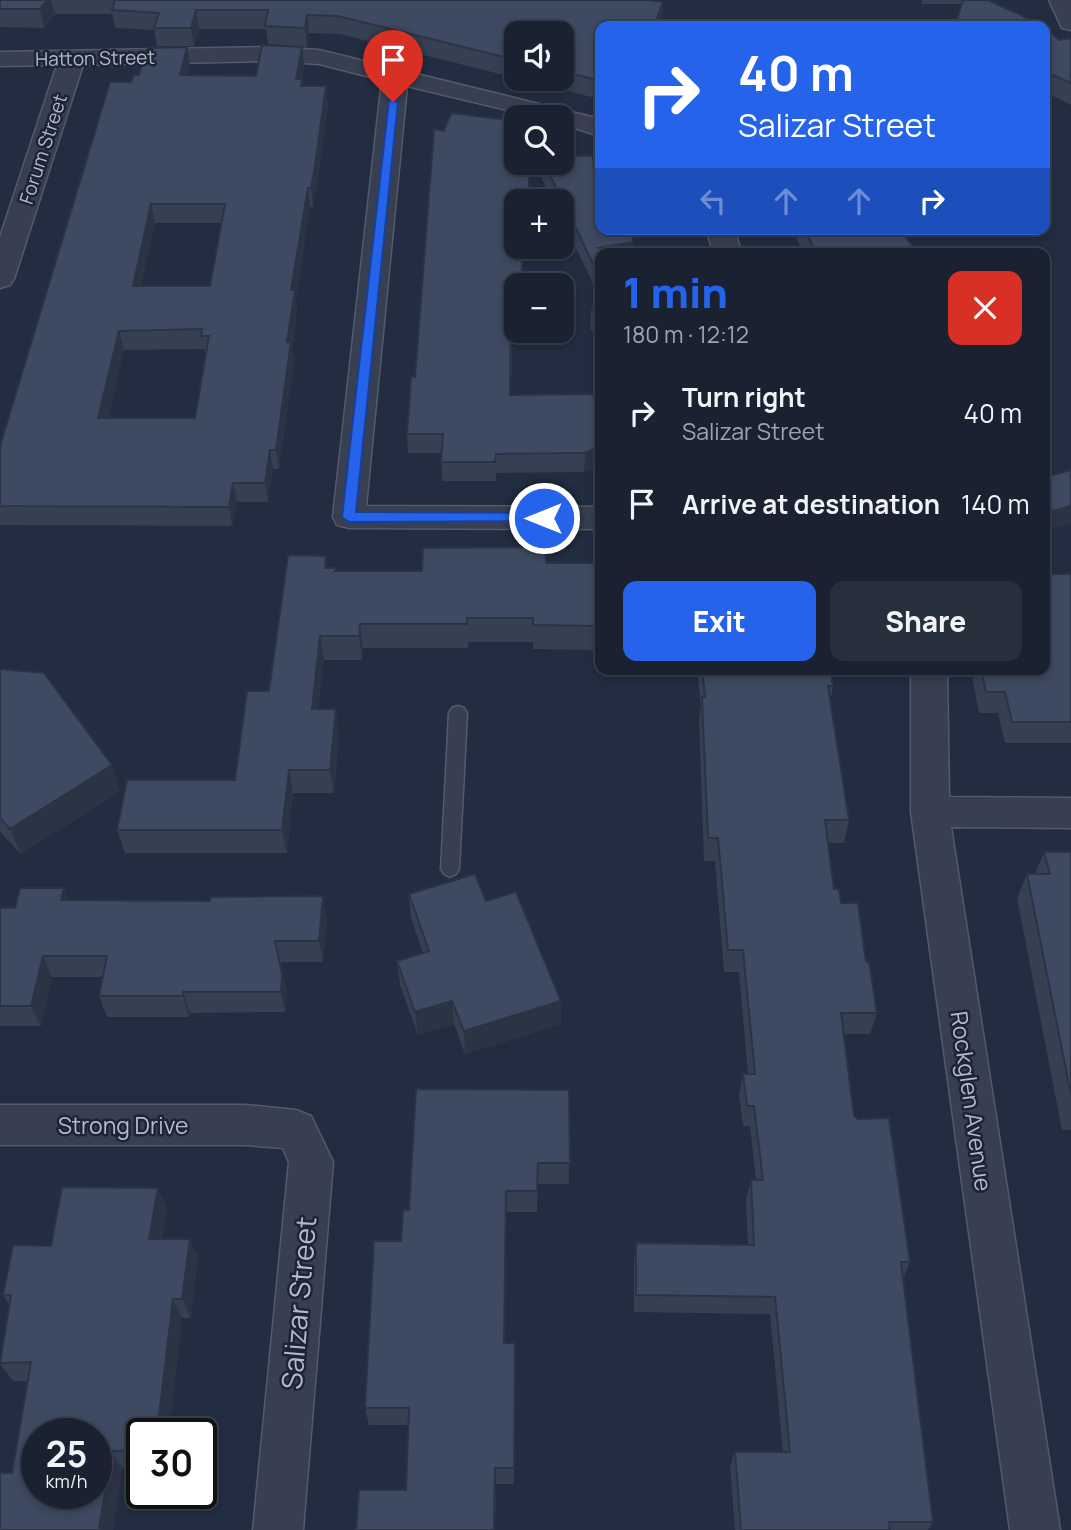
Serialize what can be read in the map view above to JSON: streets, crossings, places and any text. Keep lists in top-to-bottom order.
{
  "streets": {
    "street": [
      "Hatton Street",
      "Forum Street",
      "Rockglen Avenue",
      "Strong Drive",
      "Salizar Street"
    ]
  },
  "crossings": [
    ["Hatton Street", "Forum Street"],
    ["Strong Drive", "Salizar Street"]
  ],
  "page": {
    "map_buttons": ["+", "−"],
    "turn": ["40 m", "Salizar Street"],
    "heading": ["1 min", "180 m · 12:12"],
    "list": [
      {
        "name": "Turn right",
        "note": "Salizar Street",
        "value": "40 m"
      },
      {
        "name": "Arrive at destination",
        "value": "140 m"
      }
    ],
    "buttons": ["Exit", "Share"],
    "speed": "25 km/h",
    "limit": "30"
  }
}
